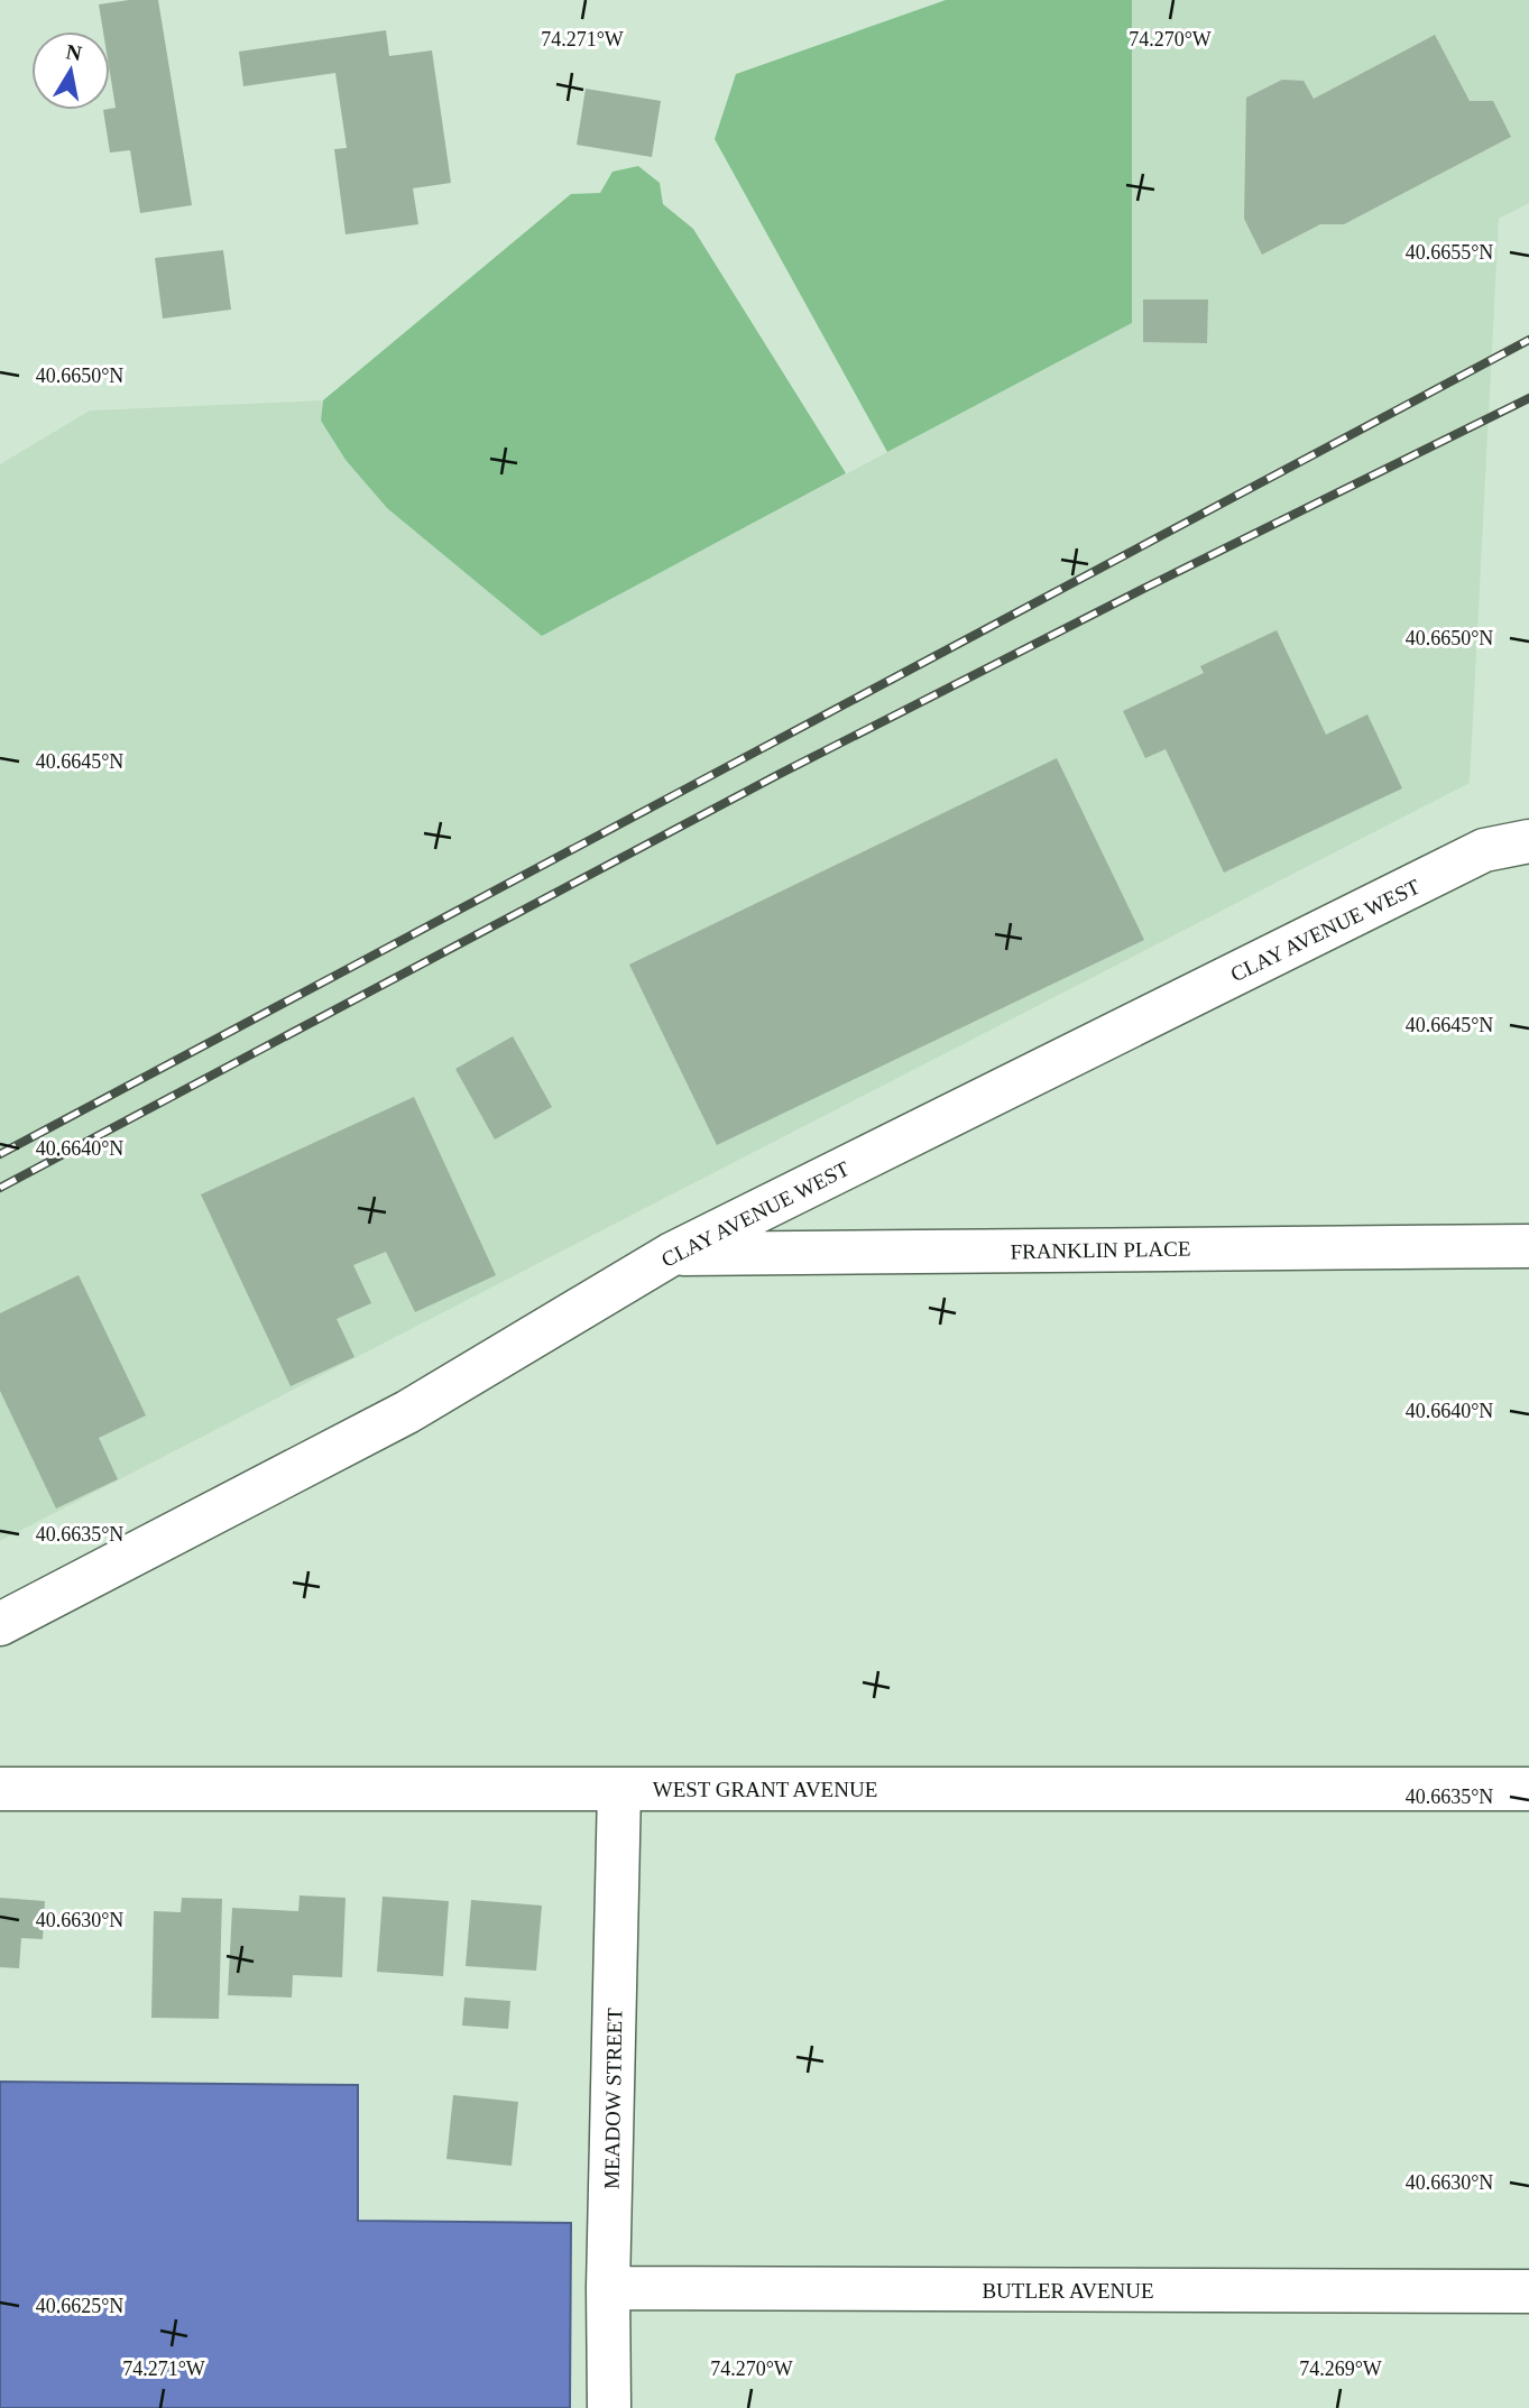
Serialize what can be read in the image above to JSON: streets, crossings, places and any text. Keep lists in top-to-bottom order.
{
  "streets": {
    "street": [
      "CLAY AVENUE WEST",
      "FRANKLIN PLACE",
      "WEST GRANT AVENUE",
      "MEADOW STREET",
      "BUTLER AVENUE"
    ]
  },
  "crossings": [
    ["CLAY AVENUE WEST", "FRANKLIN PLACE"],
    ["WEST GRANT AVENUE", "MEADOW STREET"],
    ["MEADOW STREET", "BUTLER AVENUE"]
  ],
  "north": "top",
  "coordinates": [
    "74.271°W",
    "74.270°W",
    "40.6655°N",
    "40.6650°N",
    "40.6645°N",
    "40.6640°N",
    "40.6635°N",
    "40.6630°N",
    "40.6625°N",
    "74.269°W"
  ]
}
